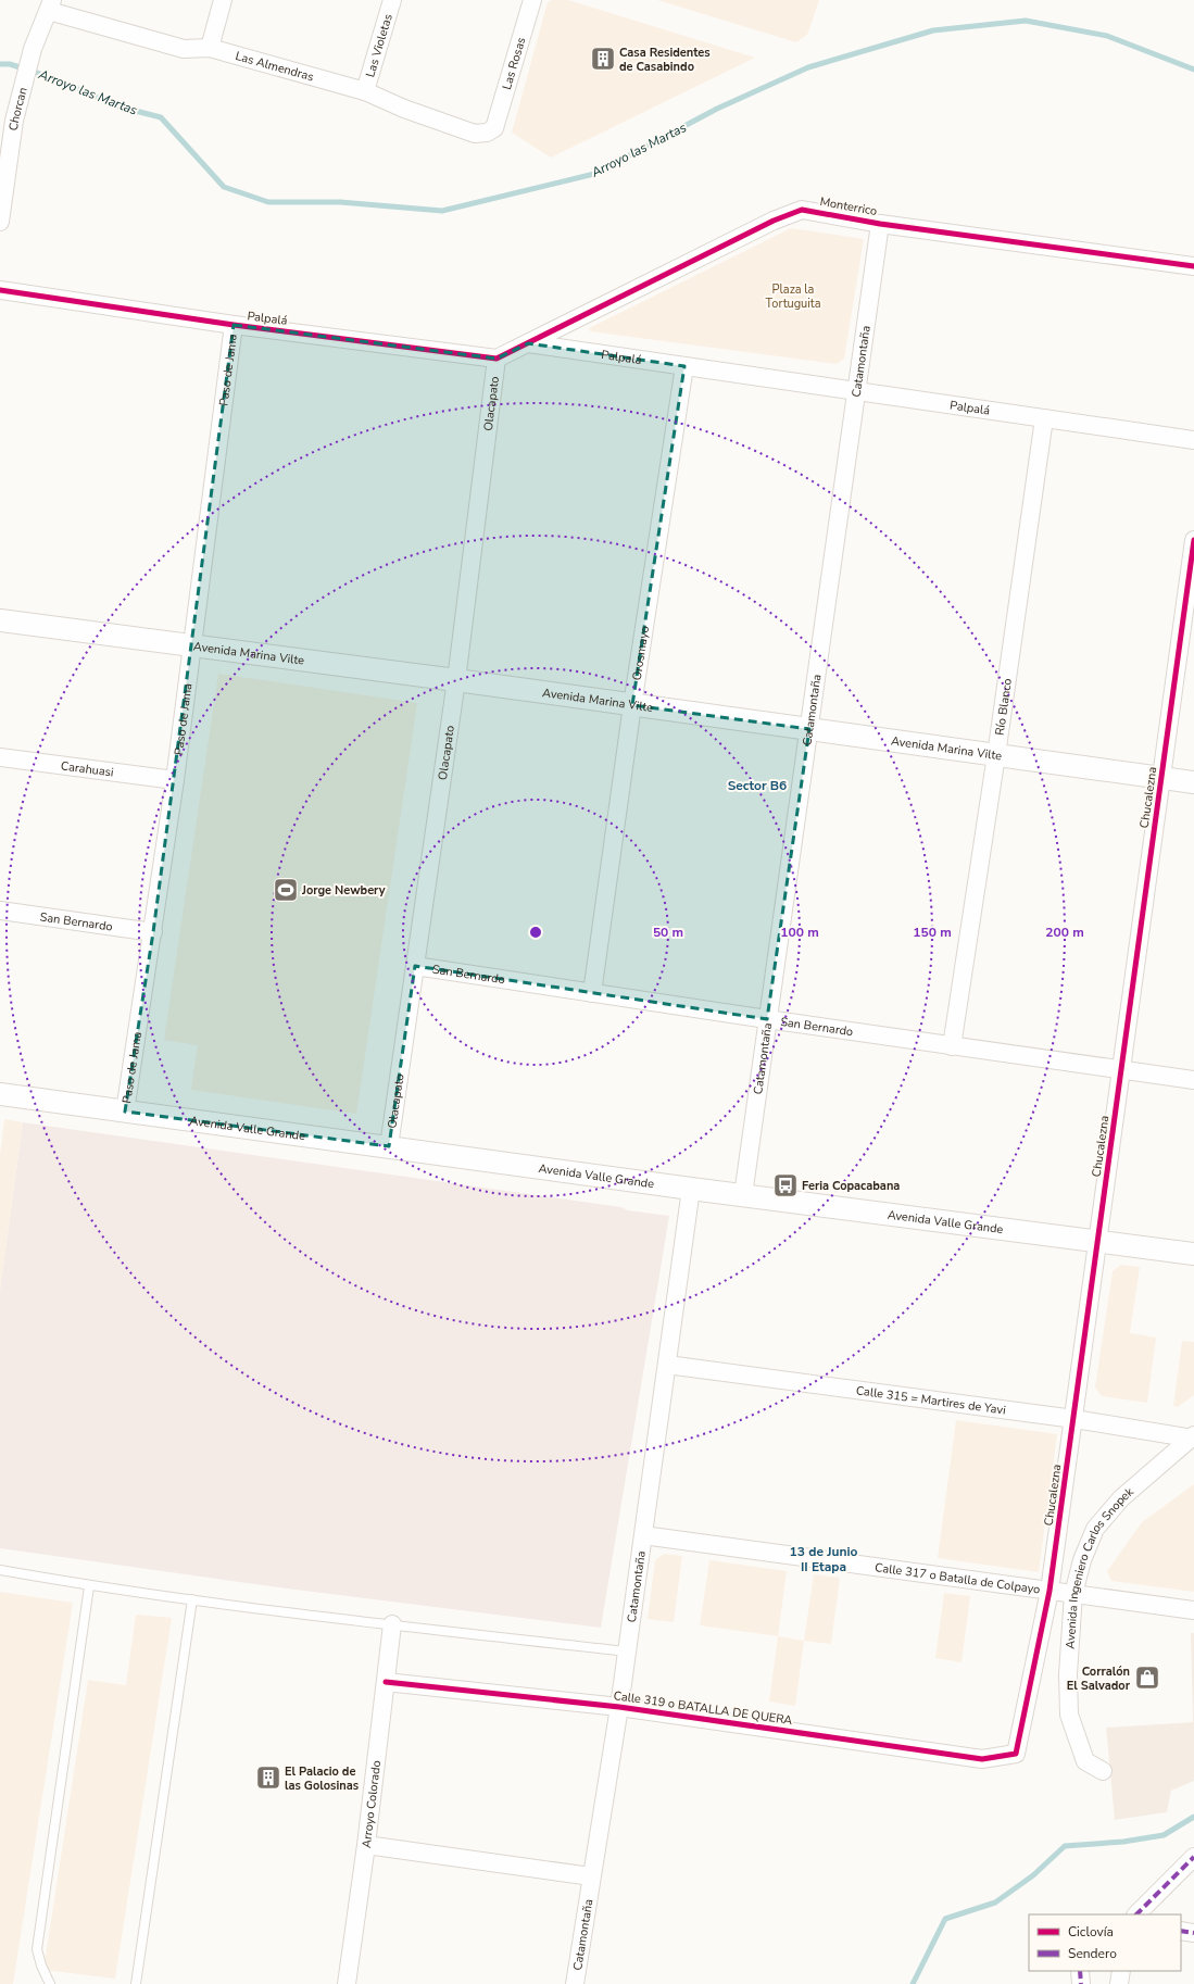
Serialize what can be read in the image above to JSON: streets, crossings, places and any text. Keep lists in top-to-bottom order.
{
  "streets": {
    "street": [
      "Las Violetas",
      "Las Rosas",
      "Las Almendras",
      "Chorcan",
      "Monterrico",
      "Palpalá",
      "Catamontaña",
      "Paso de Jama",
      "Olacapato",
      "Avenida Marina Vilte",
      "Orosmayo",
      "Río Blanco",
      "Carahuasi",
      "Chucalezna",
      "San Bernardo",
      "Avenida Valle Grande",
      "Calle 315 = Martires de Yavi",
      "Avenida Ingeniero Carlos Snopek",
      "Calle 317 o Batalla de Colpayo",
      "Calle 319 o BATALLA DE QUERA",
      "Arroyo Colorado"
    ]
  },
  "crossings": [
    ["Las Violetas", "Las Almendras"],
    ["Las Rosas", "Las Almendras"],
    ["Las Almendras", "Chorcan"],
    ["Monterrico", "Palpalá"],
    ["Monterrico", "Catamontaña"],
    ["Palpalá", "Catamontaña"],
    ["Palpalá", "Paso de Jama"],
    ["Palpalá", "Olacapato"],
    ["Palpalá", "Orosmayo"],
    ["Palpalá", "Río Blanco"],
    ["Catamontaña", "Avenida Marina Vilte"],
    ["Catamontaña", "San Bernardo"],
    ["Catamontaña", "Avenida Valle Grande"],
    ["Catamontaña", "Calle 315 = Martires de Yavi"],
    ["Catamontaña", "Calle 317 o Batalla de Colpayo"],
    ["Catamontaña", "Calle 319 o BATALLA DE QUERA"],
    ["Paso de Jama", "Avenida Marina Vilte"],
    ["Paso de Jama", "Carahuasi"],
    ["Paso de Jama", "San Bernardo"],
    ["Paso de Jama", "Avenida Valle Grande"],
    ["Olacapato", "Avenida Marina Vilte"],
    ["Olacapato", "San Bernardo"],
    ["Olacapato", "Avenida Valle Grande"],
    ["Avenida Marina Vilte", "Orosmayo"],
    ["Avenida Marina Vilte", "Río Blanco"],
    ["Avenida Marina Vilte", "Chucalezna"],
    ["Orosmayo", "San Bernardo"],
    ["Río Blanco", "San Bernardo"],
    ["Chucalezna", "San Bernardo"],
    ["Chucalezna", "Avenida Valle Grande"],
    ["Chucalezna", "Calle 315 = Martires de Yavi"],
    ["Chucalezna", "Calle 317 o Batalla de Colpayo"],
    ["Chucalezna", "Calle 319 o BATALLA DE QUERA"],
    ["Calle 315 = Martires de Yavi", "Avenida Ingeniero Carlos Snopek"],
    ["Avenida Ingeniero Carlos Snopek", "Calle 317 o Batalla de Colpayo"],
    ["Calle 319 o BATALLA DE QUERA", "Arroyo Colorado"]
  ],
  "districts": ["Sector B6", "13 de Junio II Etapa"],
  "water": ["Arroyo las Martas"],
  "parks": ["Plaza la Tortuguita"],
  "places": {
    "building": ["Casa Residentes de Casabindo", "El Palacio de las Golosinas"],
    "sports": ["Jorge Newbery"],
    "bus stop": ["Feria Copacabana"],
    "shop": ["Corralón El Salvador"]
  },
  "legend": ["Ciclovía", "Sendero"],
  "rings": [
    "50 m",
    "100 m",
    "150 m",
    "200 m"
  ]
}
